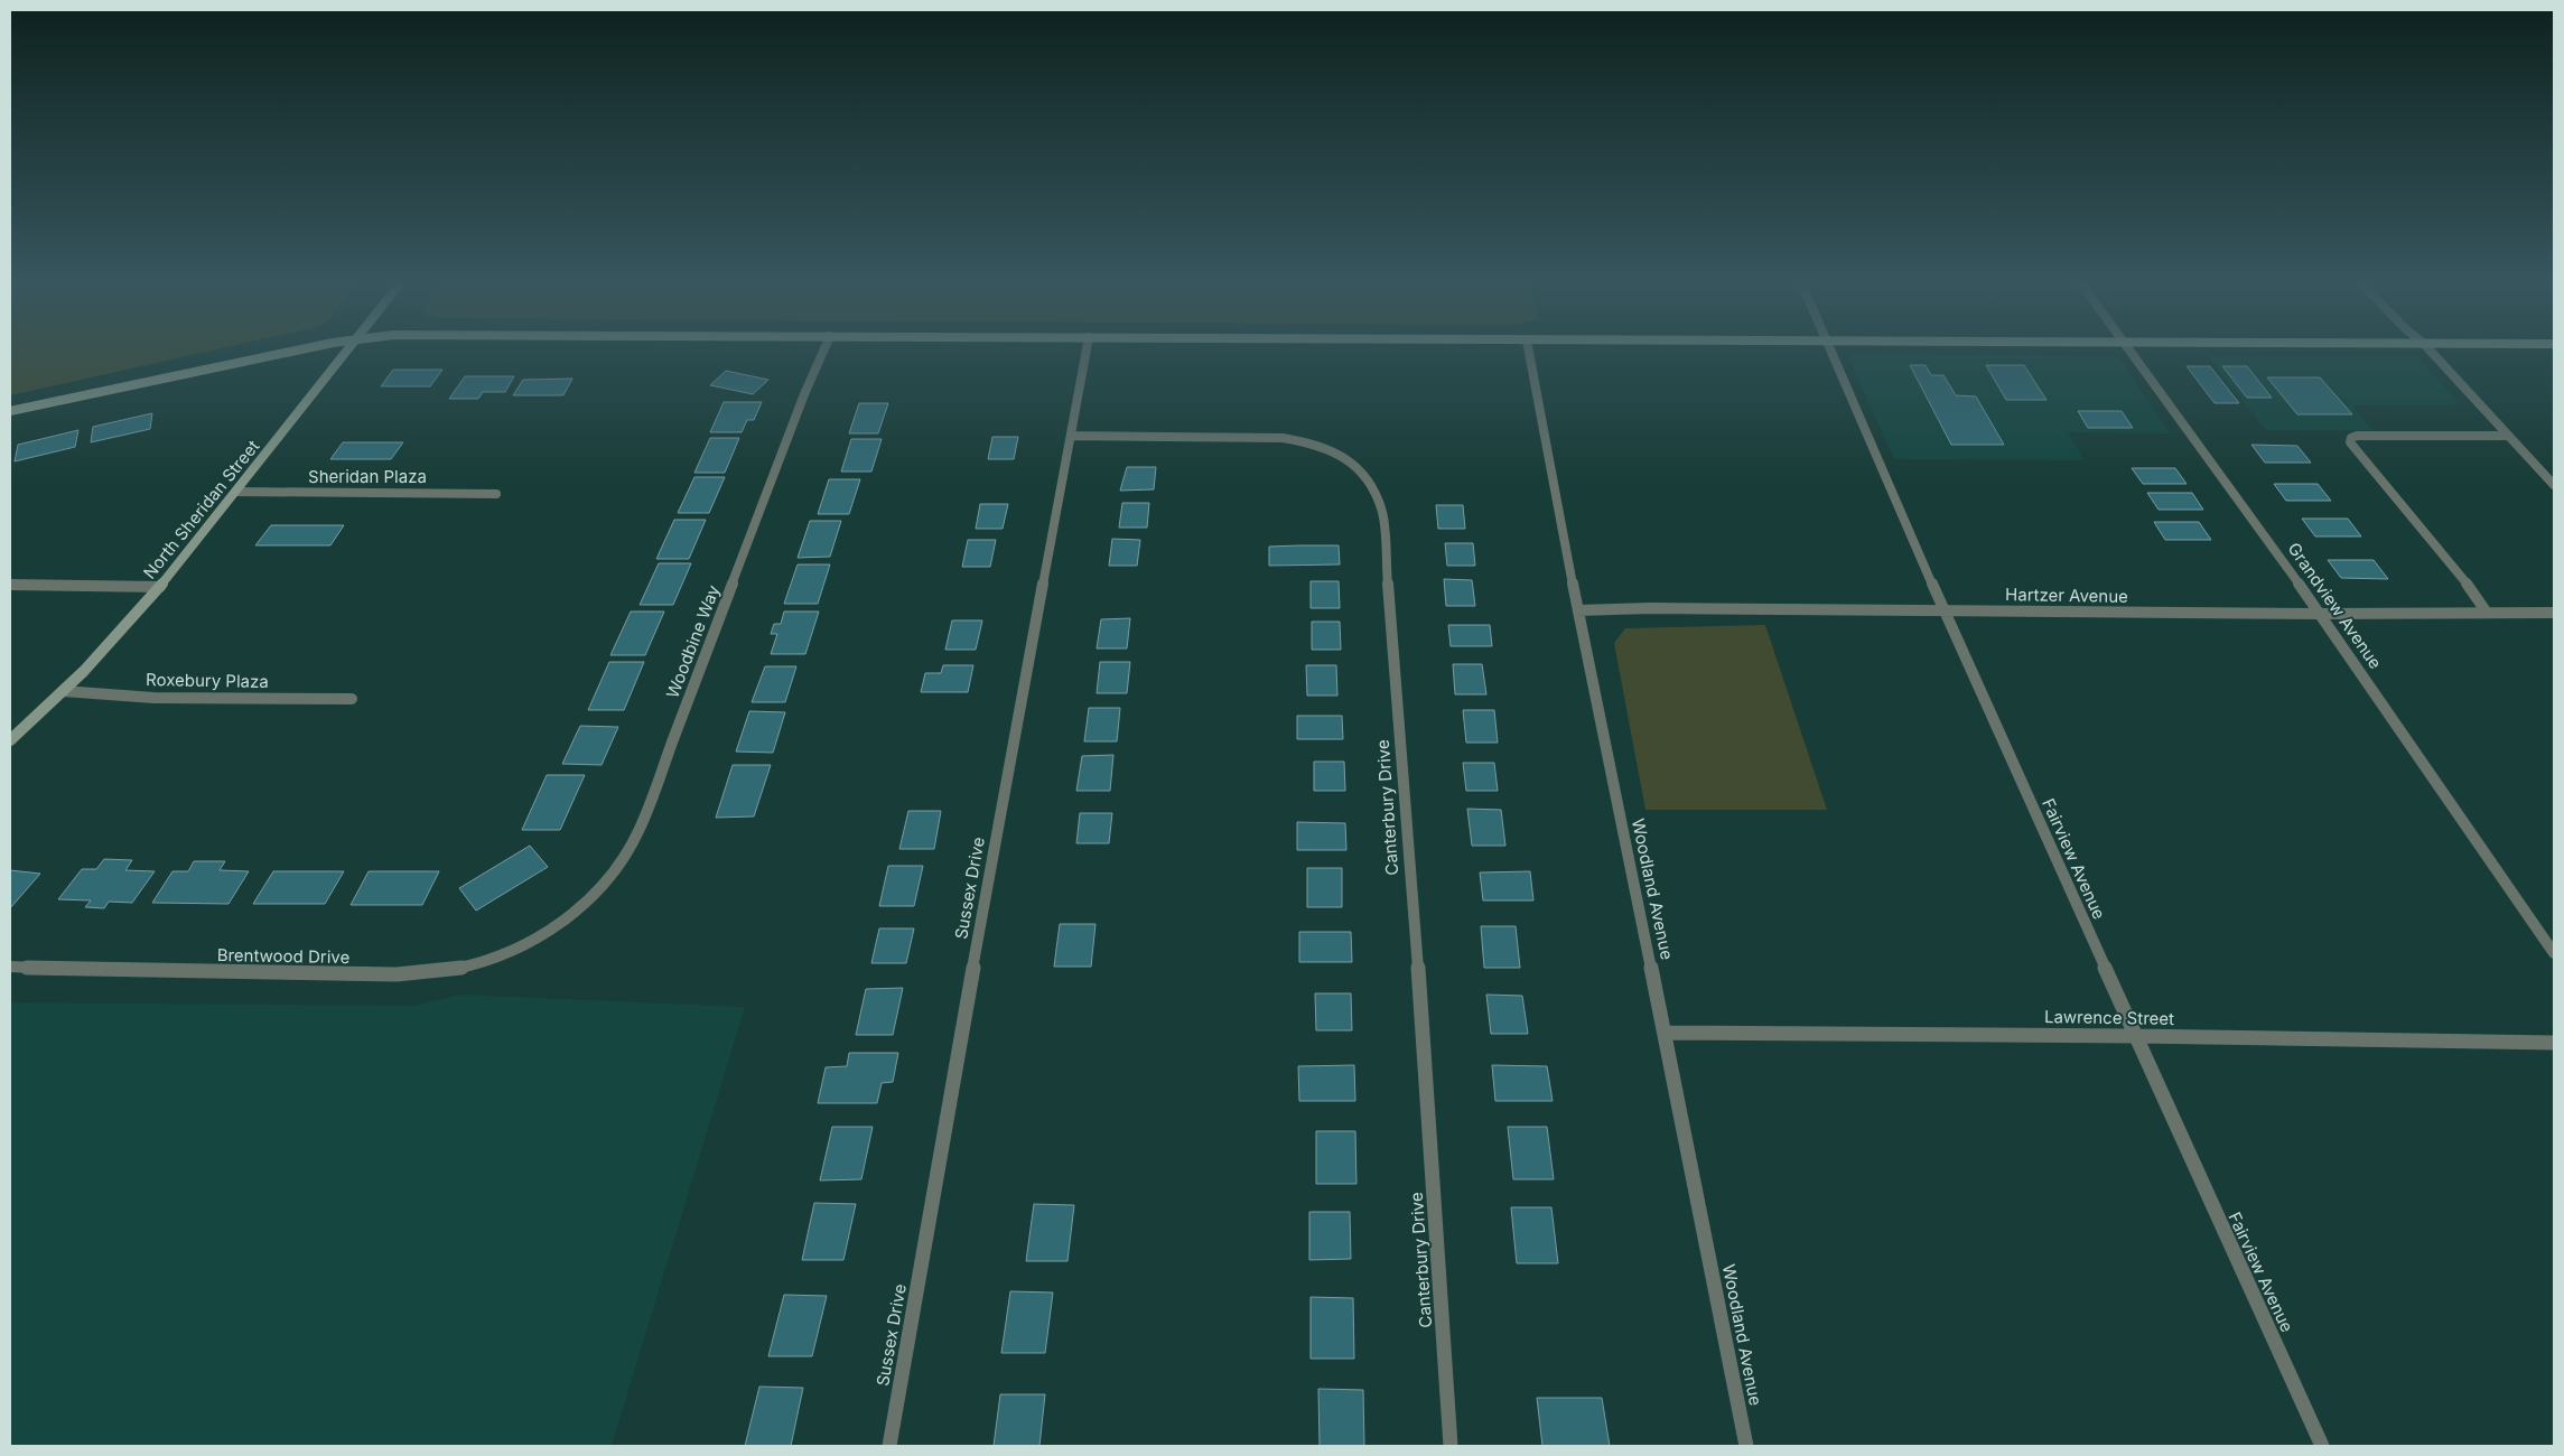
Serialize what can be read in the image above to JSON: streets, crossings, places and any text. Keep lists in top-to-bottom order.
{
  "streets": {
    "street": [
      "Sheridan Plaza",
      "North Sheridan Street",
      "Hartzer Avenue",
      "Grandview Avenue",
      "Woodbine Way",
      "Roxebury Plaza",
      "Canterbury Drive",
      "Fairview Avenue",
      "Sussex Drive",
      "Woodland Avenue",
      "Brentwood Drive",
      "Lawrence Street"
    ]
  },
  "crossings": [
    ["Sheridan Plaza", "North Sheridan Street"],
    ["North Sheridan Street", "Roxebury Plaza"],
    ["Hartzer Avenue", "Grandview Avenue"],
    ["Hartzer Avenue", "Fairview Avenue"],
    ["Hartzer Avenue", "Woodland Avenue"],
    ["Woodbine Way", "Brentwood Drive"],
    ["Canterbury Drive", "Sussex Drive"],
    ["Fairview Avenue", "Lawrence Street"],
    ["Woodland Avenue", "Lawrence Street"]
  ]
}
